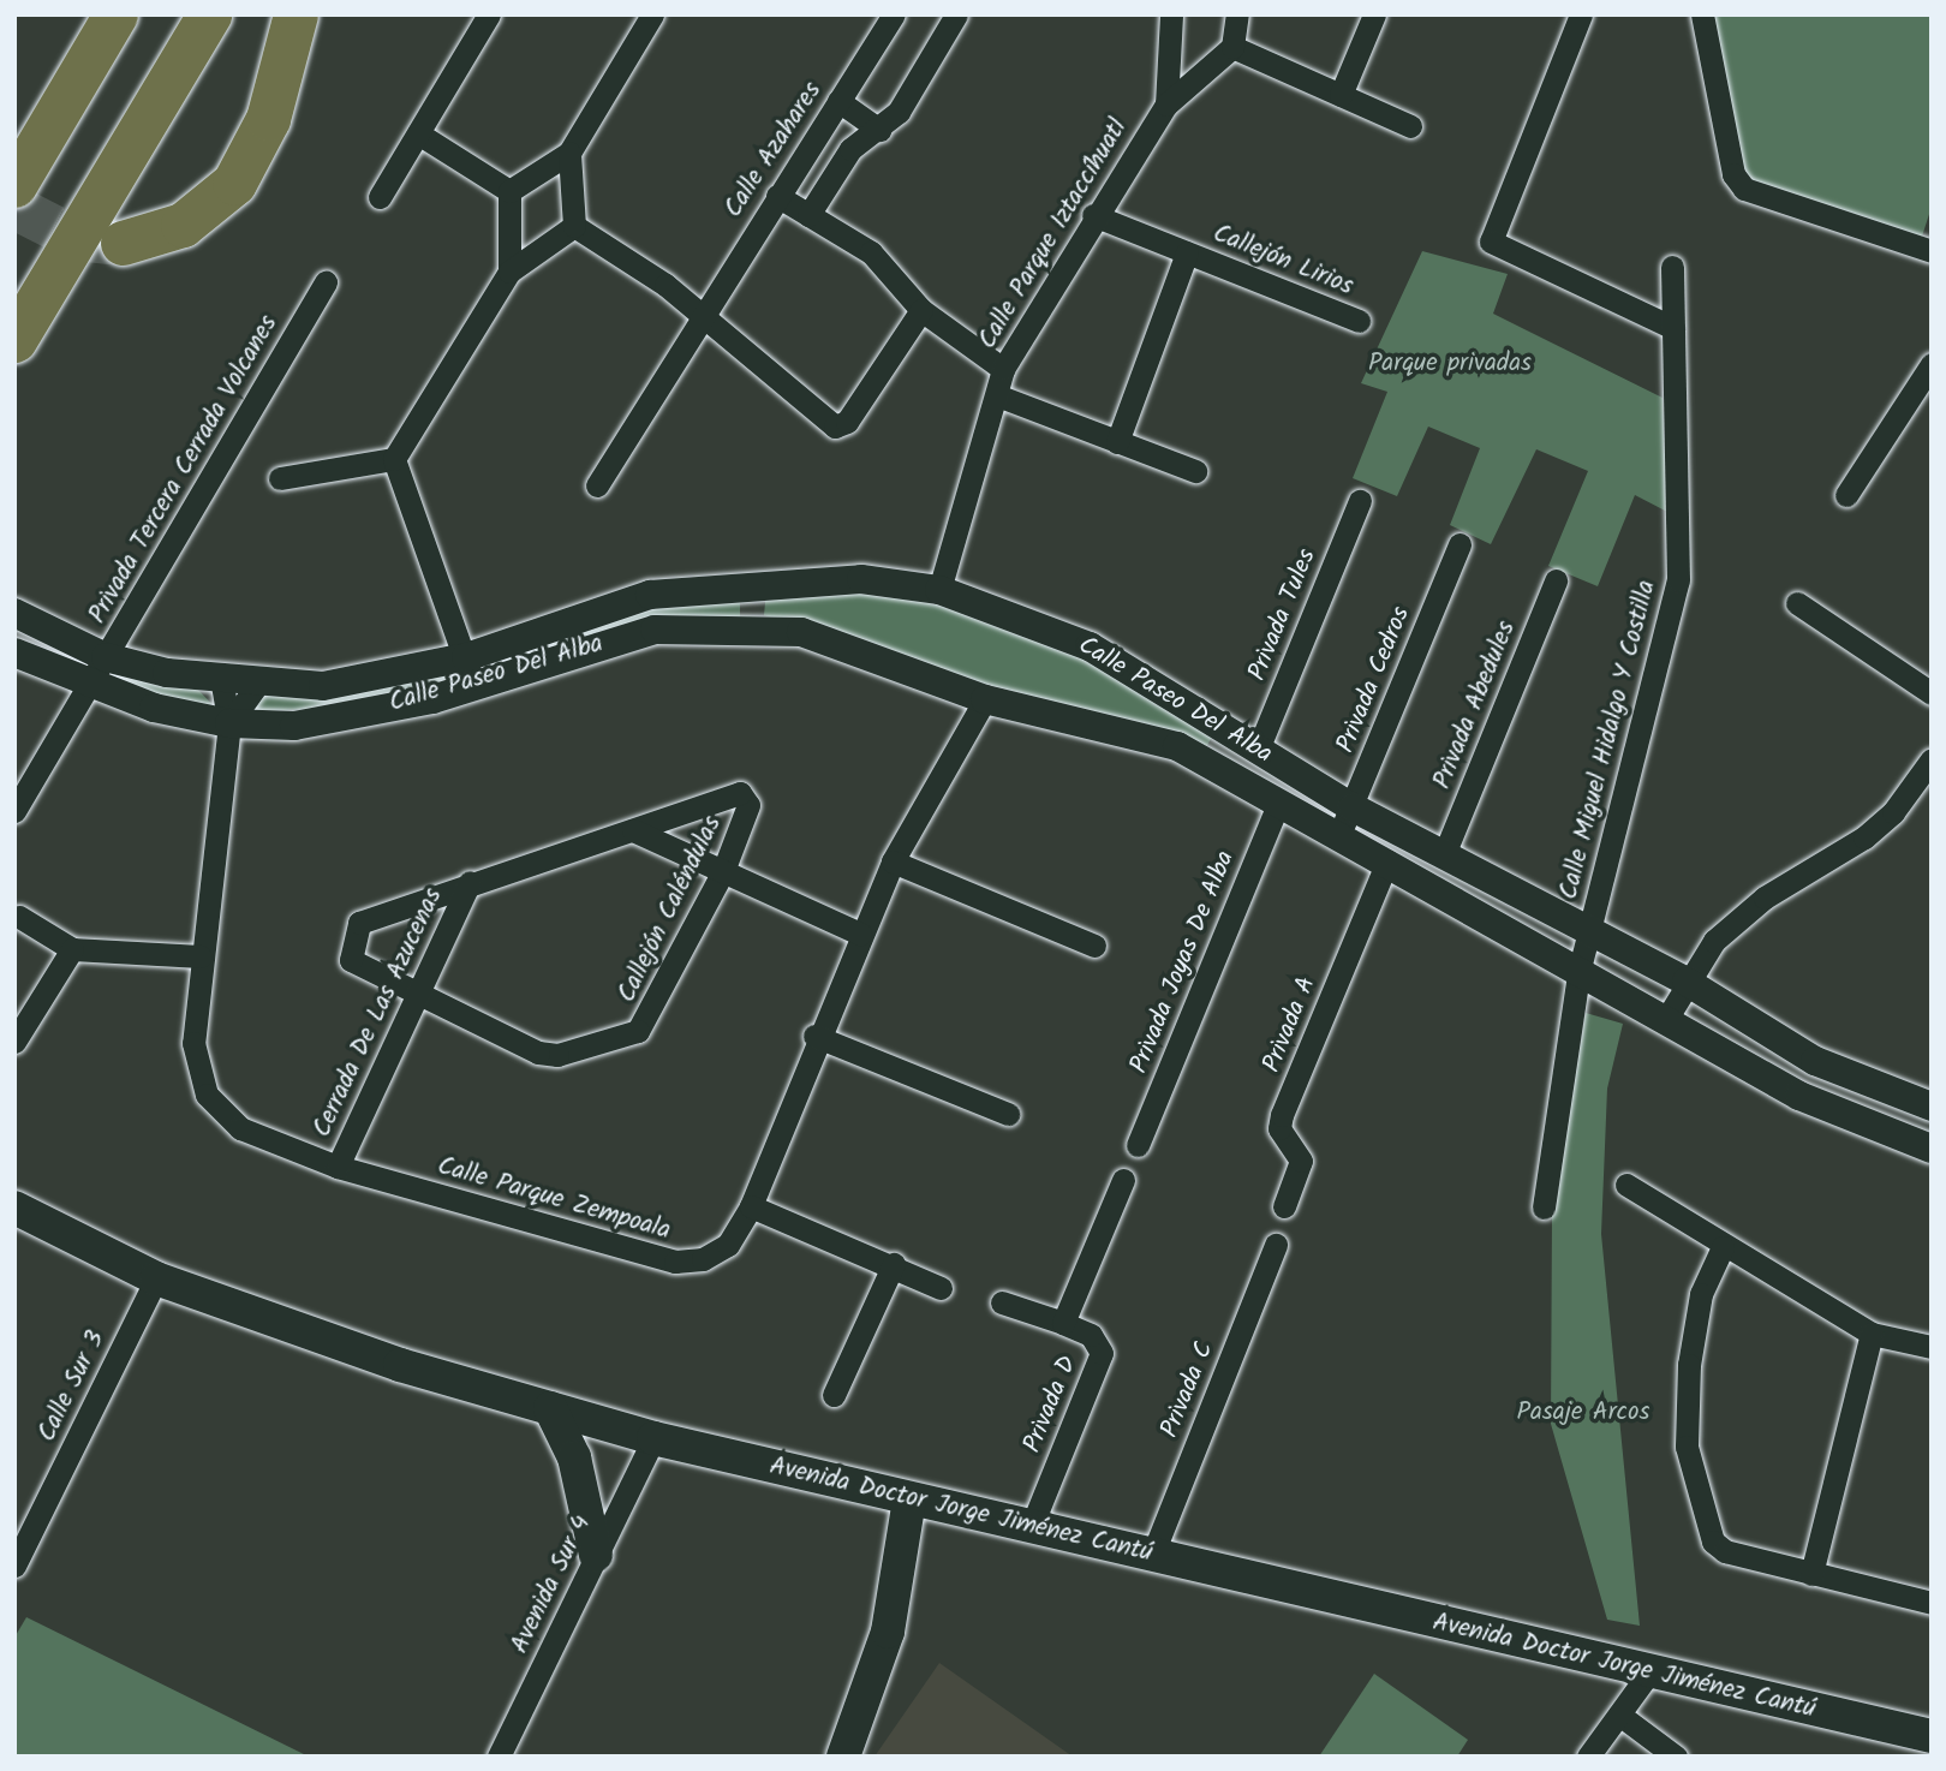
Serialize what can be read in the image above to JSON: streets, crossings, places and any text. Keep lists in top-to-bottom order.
{
  "streets": {
    "main road": ["Avenida Doctor Jorge Jiménez Cantú"],
    "street": [
      "Calle Azahares",
      "Calle Parque Iztaccíhuatl",
      "Callejón Lirios",
      "Privada Tercera Cerrada Volcanes",
      "Privada Tules",
      "Calle Paseo Del Alba",
      "Privada Cedros",
      "Privada Abedules",
      "Calle Miguel Hidalgo Y Costilla",
      "Callejón Caléndulas",
      "Privada Joyas De Alba",
      "Cerrada De Las Azucenas",
      "Privada A",
      "Calle Parque Zempoala",
      "Calle Sur 3",
      "Privada C",
      "Privada D",
      "Avenida Sur 4"
    ]
  },
  "crossings": [
    ["Calle Parque Iztaccíhuatl", "Callejón Lirios"],
    ["Calle Parque Iztaccíhuatl", "Calle Paseo Del Alba"],
    ["Privada Tercera Cerrada Volcanes", "Calle Paseo Del Alba"],
    ["Privada Tules", "Calle Paseo Del Alba"],
    ["Calle Paseo Del Alba", "Privada Cedros"],
    ["Calle Paseo Del Alba", "Privada Abedules"],
    ["Calle Paseo Del Alba", "Calle Miguel Hidalgo Y Costilla"],
    ["Calle Paseo Del Alba", "Privada Joyas De Alba"],
    ["Calle Paseo Del Alba", "Privada A"],
    ["Calle Paseo Del Alba", "Calle Parque Zempoala"],
    ["Callejón Caléndulas", "Cerrada De Las Azucenas"],
    ["Cerrada De Las Azucenas", "Calle Parque Zempoala"],
    ["Calle Sur 3", "Avenida Doctor Jorge Jiménez Cantú"],
    ["Privada C", "Avenida Doctor Jorge Jiménez Cantú"],
    ["Privada D", "Avenida Doctor Jorge Jiménez Cantú"],
    ["Avenida Doctor Jorge Jiménez Cantú", "Avenida Sur 4"]
  ],
  "parks": ["Parque privadas", "Pasaje Arcos"]
}
